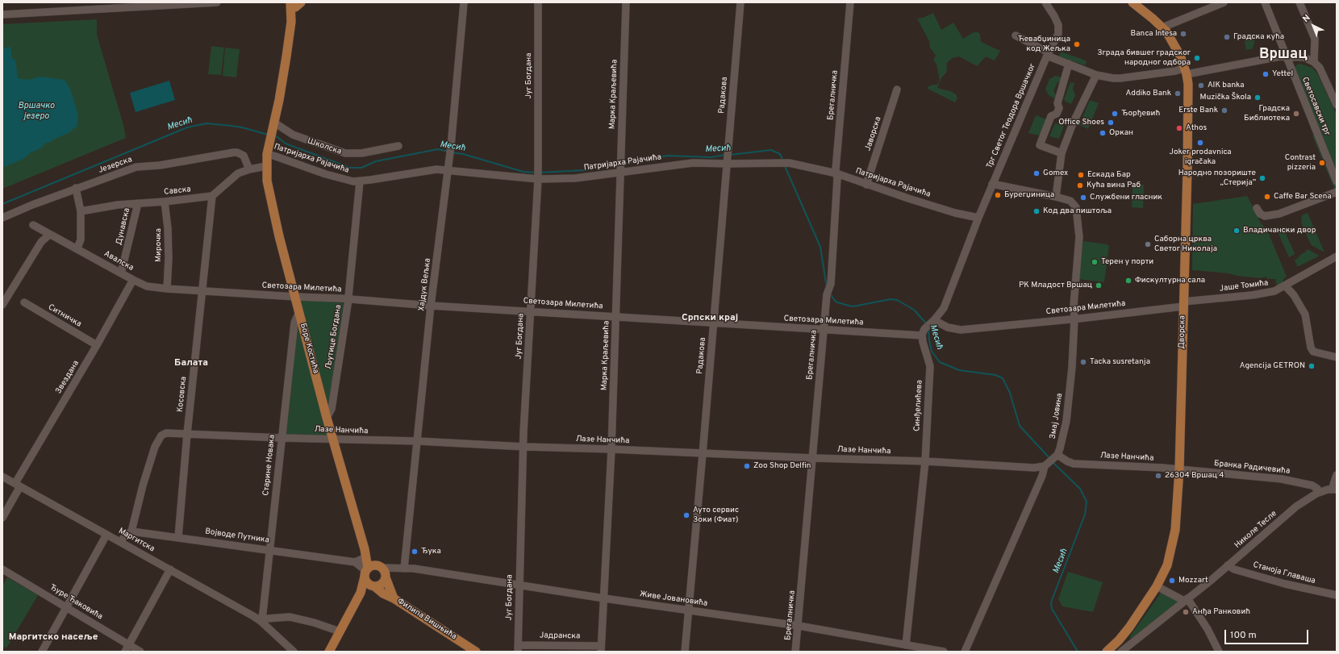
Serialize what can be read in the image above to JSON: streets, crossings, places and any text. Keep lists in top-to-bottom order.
{
  "streets": {
    "main road": ["Дворска", "Боре Костића", "Филипа Вишњића"],
    "street": [
      "Југ Богдана",
      "Марка Краљевића",
      "Радакова",
      "Брегалничка",
      "Светосавски трг",
      "Трг Светог Теодора Вршачког",
      "Јаворска",
      "Школска",
      "Патријарха Рајачића",
      "Језерска",
      "Савска",
      "Дунавска",
      "Мирочка",
      "Авалска",
      "Хајдук Вељка",
      "Јаше Томића",
      "Светозара Милетића",
      "Ситничка",
      "Љутице Богдана",
      "Звездана",
      "Косовска",
      "Синђелићева",
      "Змај Јовина",
      "Лазе Нанчића",
      "Старине Новака",
      "Бранка Радичевића",
      "Николе Тесле",
      "Војводе Путника",
      "Маргитска",
      "Станоја Главаша",
      "Живе Јовановића",
      "Ђуре Ђаковића",
      "Јадранска"
    ]
  },
  "crossings": [
    ["Југ Богдана", "Патријарха Рајачића"],
    ["Југ Богдана", "Светозара Милетића"],
    ["Југ Богдана", "Лазе Нанчића"],
    ["Југ Богдана", "Живе Јовановића"],
    ["Југ Богдана", "Јадранска"],
    ["Марка Краљевића", "Патријарха Рајачића"],
    ["Марка Краљевића", "Светозара Милетића"],
    ["Марка Краљевића", "Лазе Нанчића"],
    ["Марка Краљевића", "Живе Јовановића"],
    ["Марка Краљевића", "Јадранска"],
    ["Радакова", "Патријарха Рајачића"],
    ["Радакова", "Светозара Милетића"],
    ["Радакова", "Лазе Нанчића"],
    ["Радакова", "Живе Јовановића"],
    ["Брегалничка", "Патријарха Рајачића"],
    ["Брегалничка", "Светозара Милетића"],
    ["Брегалничка", "Лазе Нанчића"],
    ["Брегалничка", "Живе Јовановића"],
    ["Јаворска", "Патријарха Рајачића"],
    ["Школска", "Боре Костића"],
    ["Патријарха Рајачића", "Хајдук Вељка"],
    ["Патријарха Рајачића", "Љутице Богдана"],
    ["Патријарха Рајачића", "Боре Костића"],
    ["Савска", "Дунавска"],
    ["Савска", "Мирочка"],
    ["Савска", "Косовска"],
    ["Дунавска", "Авалска"],
    ["Мирочка", "Авалска"],
    ["Авалска", "Светозара Милетића"],
    ["Авалска", "Звездана"],
    ["Авалска", "Косовска"],
    ["Хајдук Вељка", "Светозара Милетића"],
    ["Хајдук Вељка", "Лазе Нанчића"],
    ["Хајдук Вељка", "Живе Јовановића"],
    ["Јаше Томића", "Светозара Милетића"],
    ["Јаше Томића", "Дворска"],
    ["Светозара Милетића", "Дворска"],
    ["Светозара Милетића", "Љутице Богдана"],
    ["Светозара Милетића", "Боре Костића"],
    ["Светозара Милетића", "Косовска"],
    ["Светозара Милетића", "Синђелићева"],
    ["Светозара Милетића", "Змај Јовина"],
    ["Ситничка", "Звездана"],
    ["Дворска", "Лазе Нанчића"],
    ["Дворска", "Бранка Радичевића"],
    ["Љутице Богдана", "Боре Костића"],
    ["Боре Костића", "Лазе Нанчића"],
    ["Боре Костића", "Старине Новака"],
    ["Боре Костића", "Живе Јовановића"],
    ["Боре Костића", "Филипа Вишњића"],
    ["Звездана", "Маргитска"],
    ["Косовска", "Лазе Нанчића"],
    ["Косовска", "Војводе Путника"],
    ["Синђелићева", "Лазе Нанчића"],
    ["Синђелићева", "Живе Јовановића"],
    ["Змај Јовина", "Лазе Нанчића"],
    ["Лазе Нанчића", "Старине Новака"],
    ["Лазе Нанчића", "Бранка Радичевића"],
    ["Лазе Нанчића", "Војводе Путника"],
    ["Старине Новака", "Војводе Путника"],
    ["Старине Новака", "Маргитска"],
    ["Бранка Радичевића", "Николе Тесле"],
    ["Николе Тесле", "Станоја Главаша"],
    ["Живе Јовановића", "Филипа Вишњића"]
  ],
  "districts": [
    "Вршац",
    "Српски крај",
    "Балата",
    "Маргитско насеље"
  ],
  "water": ["Вршачко језеро", "Месић"],
  "places": [
    "Banca Intesa",
    "Градска кућа",
    "Ћевабџиница код Жељка",
    "Зграда бившег градског народног одбора",
    "Yettel",
    "AIK banka",
    "Addiko Bank",
    "Muzička Škola",
    "Erste Bank",
    "Ђорђевић",
    "Градска Библиотека",
    "Office Shoes",
    "Athos",
    "Оркан",
    "Joker prodavnica igračaka",
    "Contrast pizzeria",
    "Gomex",
    "Ескада Бар",
    "Народно позориште „Стерија”",
    "Кућа вина Раб",
    "Бурегџиница",
    "Caffe Bar Scena",
    "Службени гласник",
    "Код два пиштоља",
    "Владичански двор",
    "Саборна црква Светог Николаја",
    "Терен у порти",
    "Фискултурна сала",
    "РК Младост Вршац",
    "Tacka susretanja",
    "Agencija GETRON",
    "Zoo Shop Delfin",
    "26304 Вршац 4",
    "Ауто сервис Зоки (Фиат)",
    "Ђука",
    "Mozzart",
    "Анђа Ранковић"
  ],
  "scale_bar": "100 m",
  "north": "top left"
}
